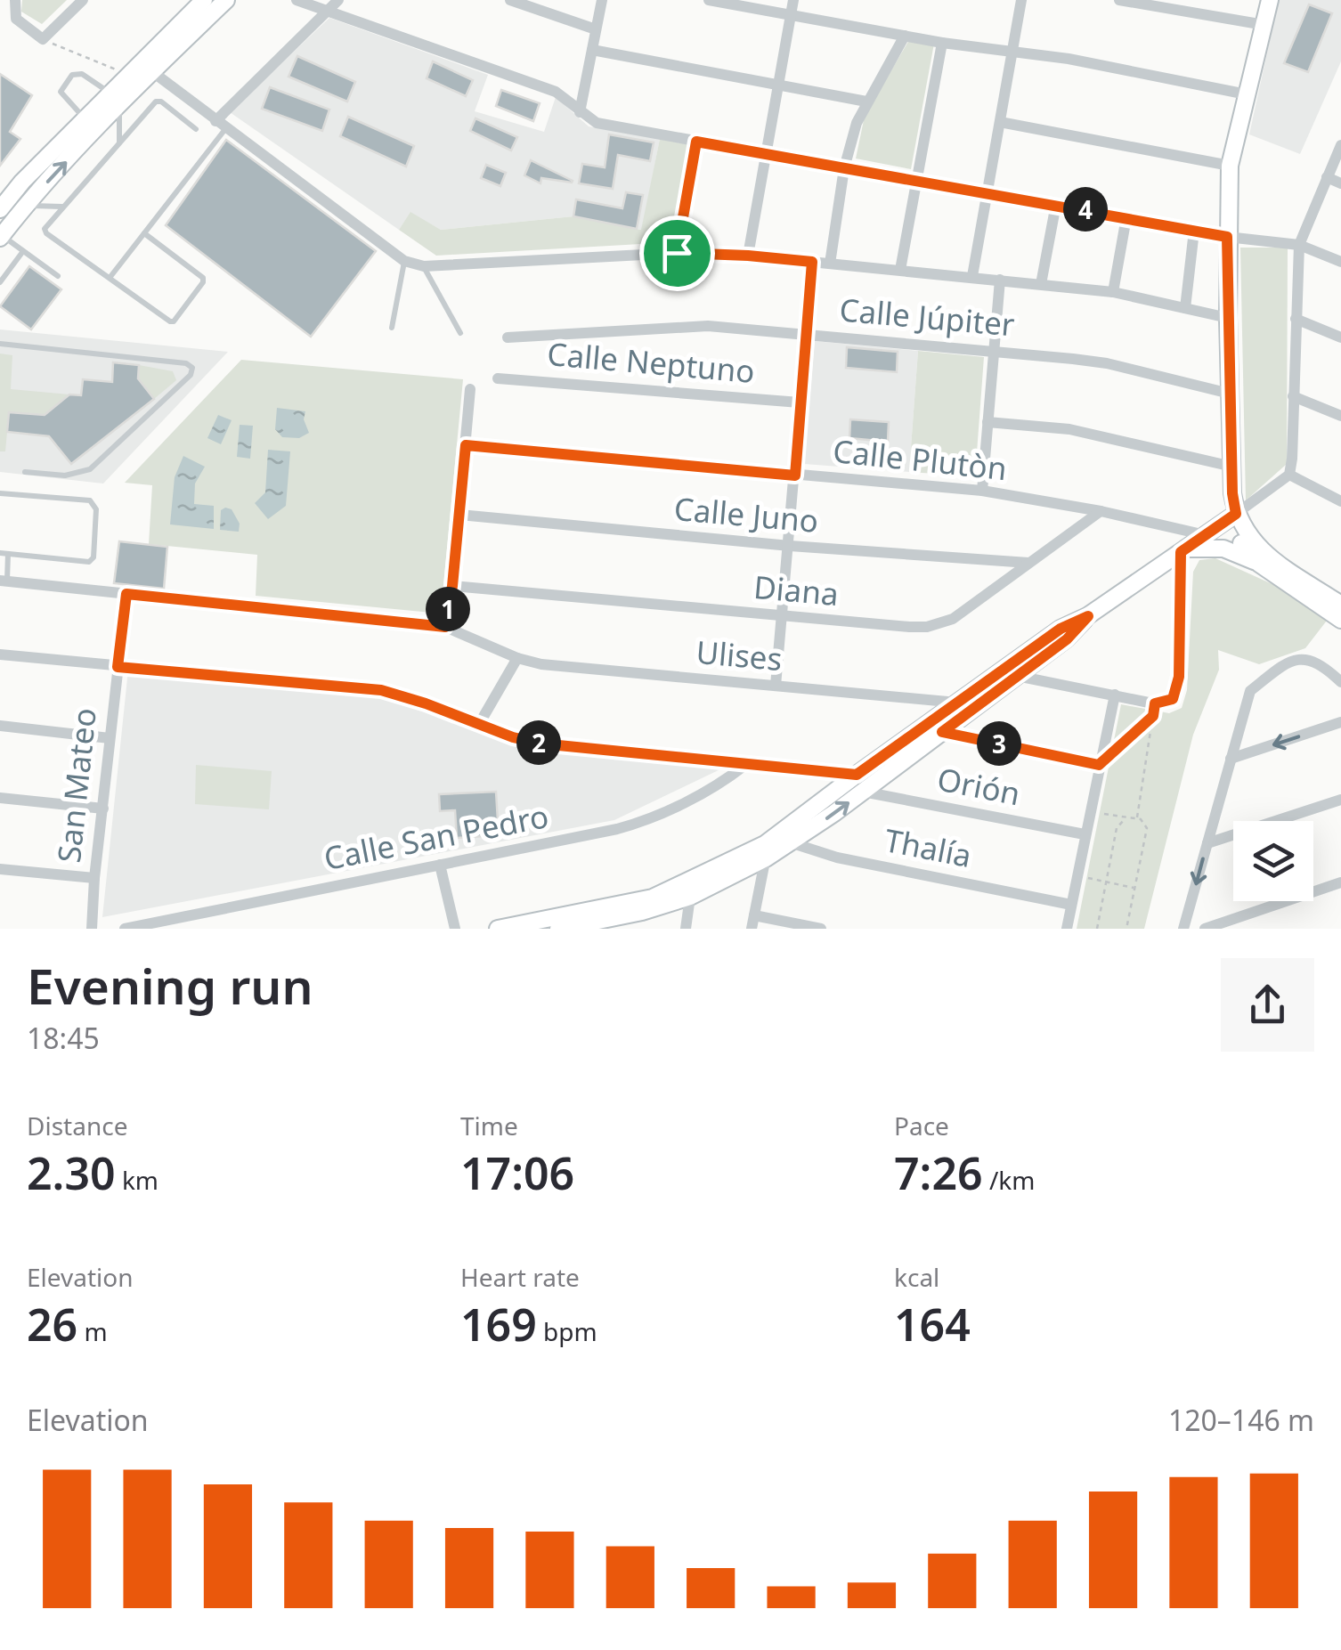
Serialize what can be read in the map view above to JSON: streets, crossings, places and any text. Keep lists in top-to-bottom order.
{
  "streets": {
    "street": [
      "Calle Júpiter",
      "Calle Neptuno",
      "Calle Plutòn",
      "Calle Juno",
      "Diana",
      "Ulises",
      "San Mateo",
      "Orión",
      "Calle San Pedro",
      "Thalía"
    ]
  },
  "crossings": [
    ["Calle Plutòn", "Diana"],
    ["Calle Juno", "Diana"],
    ["Ulises", "San Mateo"]
  ],
  "page": {
    "pins": [
      "4",
      "1",
      "2",
      "3"
    ],
    "heading": ["Evening run", "18:45"],
    "stats": [
      ["Distance", "2.30 km"],
      ["Time", "17:06"],
      ["Pace", "7:26 /km"],
      ["Elevation", "26 m"],
      ["Heart rate", "169 bpm"],
      ["kcal", "164"]
    ],
    "chart": ["Elevation", "120–146 m"]
  }
}
